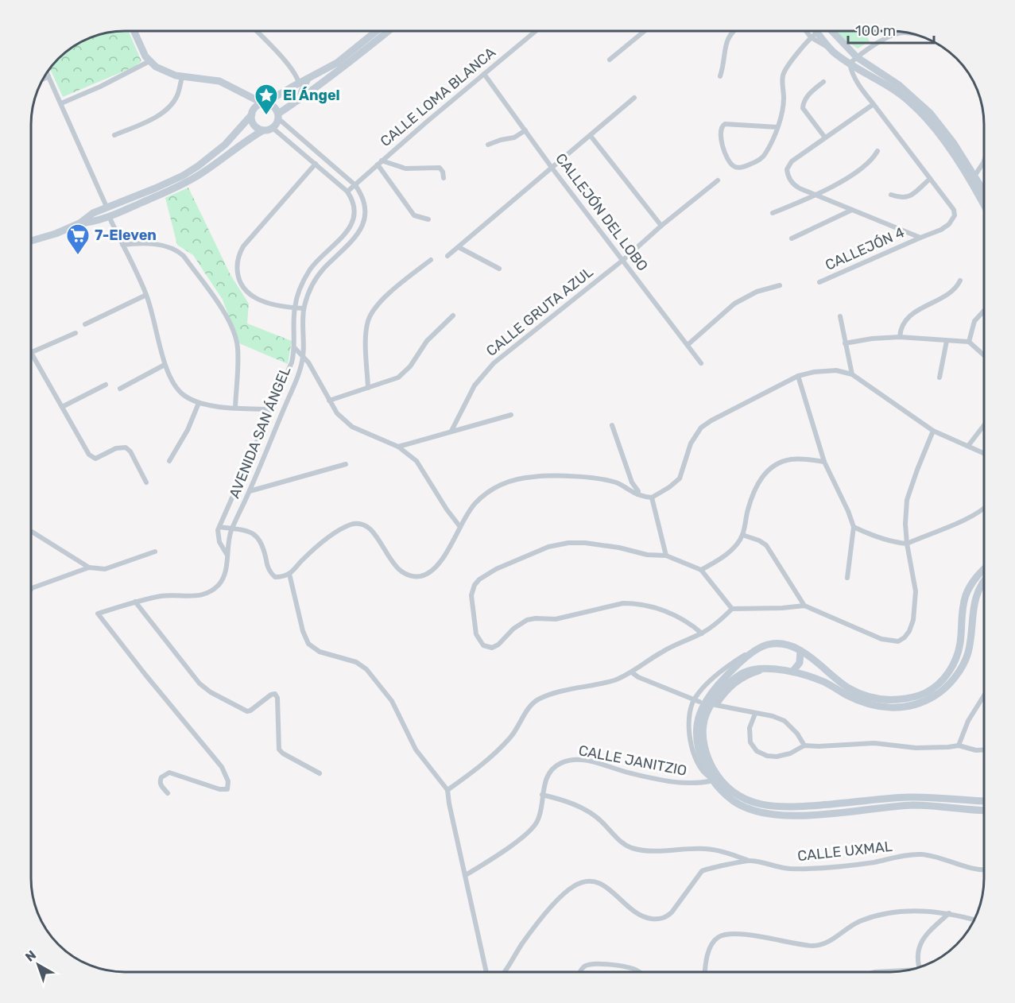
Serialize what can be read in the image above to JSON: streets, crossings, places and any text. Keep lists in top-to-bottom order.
{
  "streets": {
    "street": [
      "CALLE LOMA BLANCA",
      "CALLEJÓN DEL LOBO",
      "CALLEJÓN 4",
      "CALLE GRUTA AZUL",
      "AVENIDA SAN ÁNGEL",
      "CALLE JANITZIO",
      "CALLE UXMAL"
    ]
  },
  "crossings": [
    ["CALLE LOMA BLANCA", "CALLEJÓN DEL LOBO"],
    ["CALLE LOMA BLANCA", "AVENIDA SAN ÁNGEL"],
    ["CALLEJÓN DEL LOBO", "CALLE GRUTA AZUL"]
  ],
  "places": {
    "place": ["El Ángel"],
    "supermarket": ["7-Eleven"]
  },
  "scale_bar": "100 m",
  "north": "top left"
}
